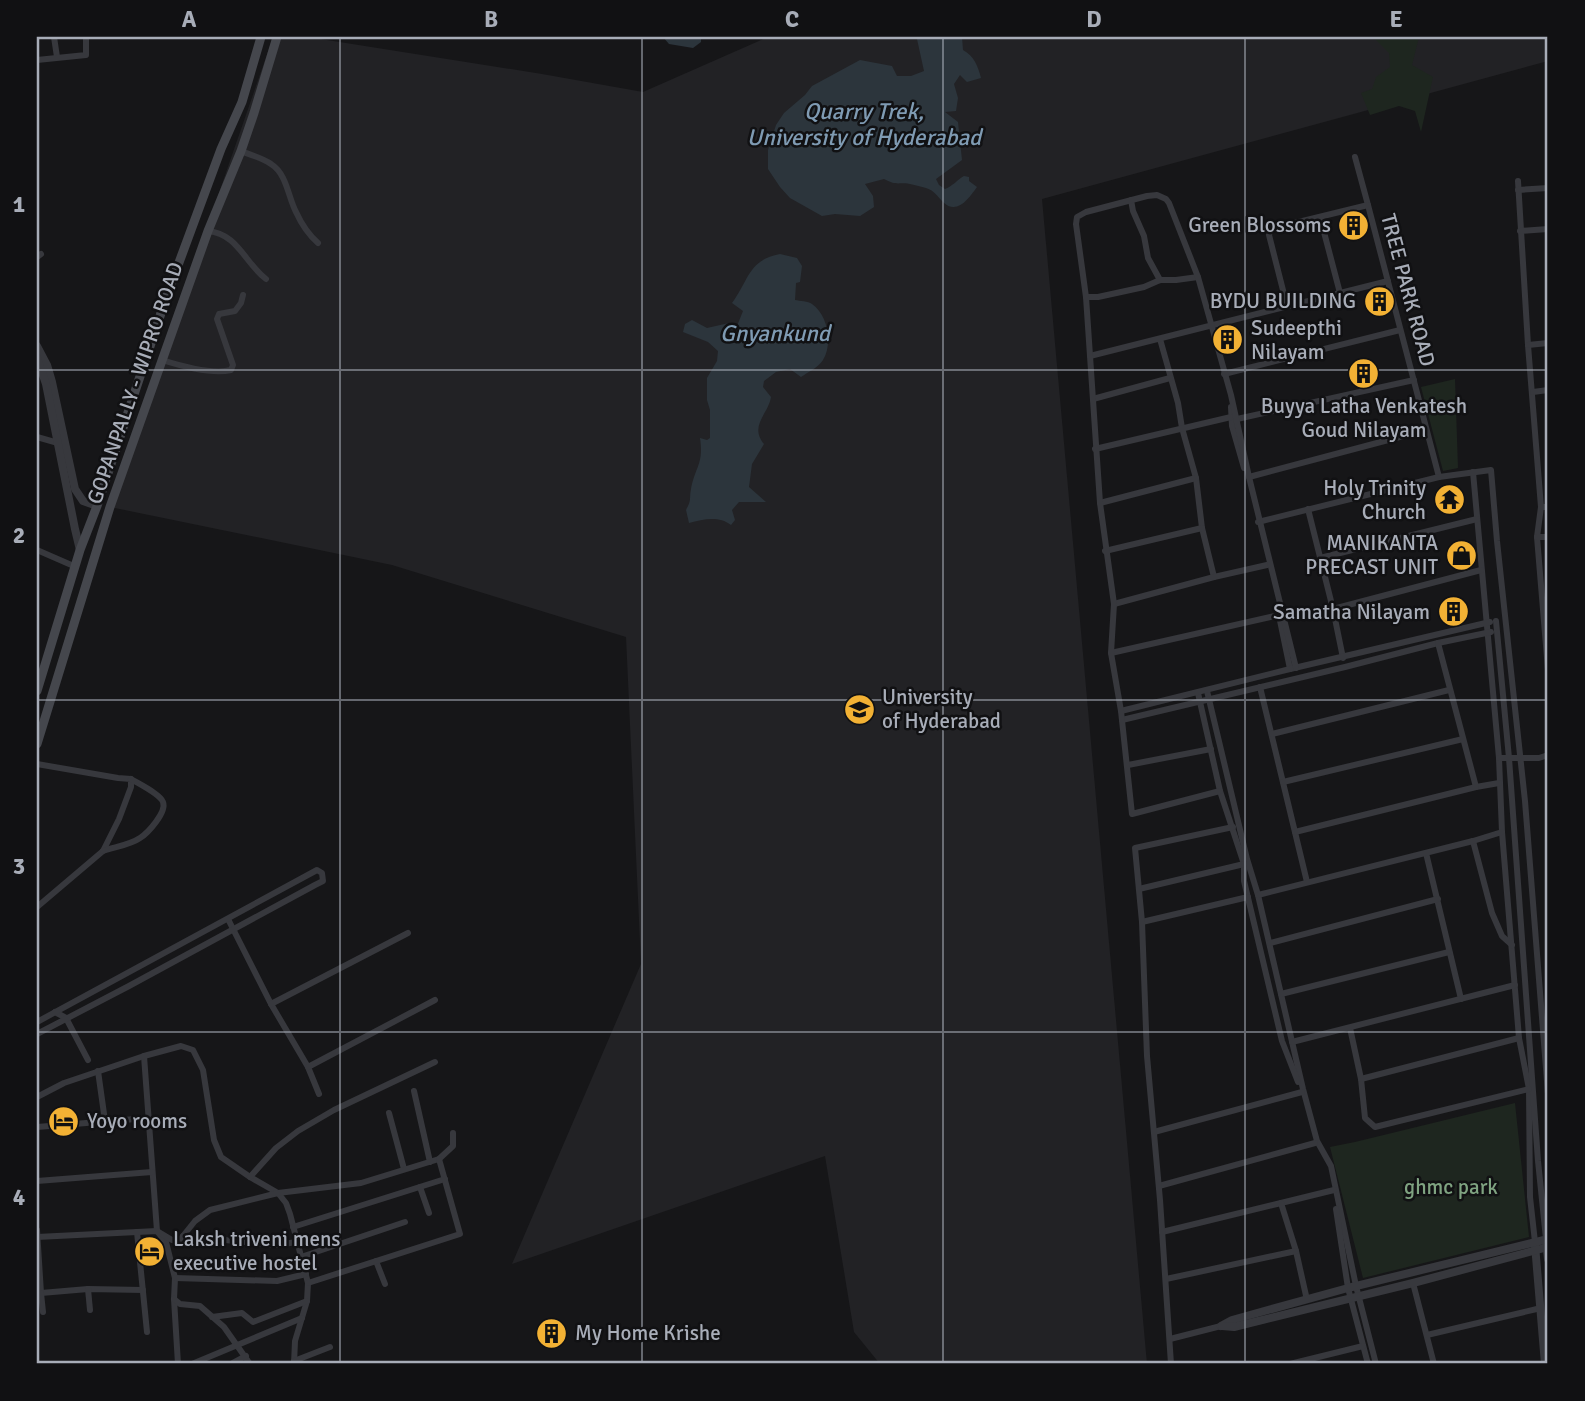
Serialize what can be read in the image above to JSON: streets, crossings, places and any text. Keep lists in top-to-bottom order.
{
  "streets": {
    "main road": ["GOPANPALLY - WIPRO ROAD"],
    "street": ["TREE PARK ROAD"]
  },
  "water": ["Quarry Trek, University of Hyderabad", "Gnyankund"],
  "parks": ["ghmc park"],
  "places": {
    "building": [
      "Green Blossoms",
      "BYDU BUILDING",
      "Sudeepthi Nilayam",
      "Buyya Latha Venkatesh Goud Nilayam",
      "Samatha Nilayam",
      "My Home Krishe"
    ],
    "temple": ["Holy Trinity Church"],
    "shop": ["MANIKANTA PRECAST UNIT"],
    "school or university": ["University of Hyderabad"],
    "hotel": ["Yoyo rooms", "Laksh triveni mens executive hostel"]
  },
  "grid": {
    "columns": [
      "A",
      "B",
      "C",
      "D",
      "E"
    ],
    "rows": [
      "1",
      "2",
      "3",
      "4"
    ]
  }
}
